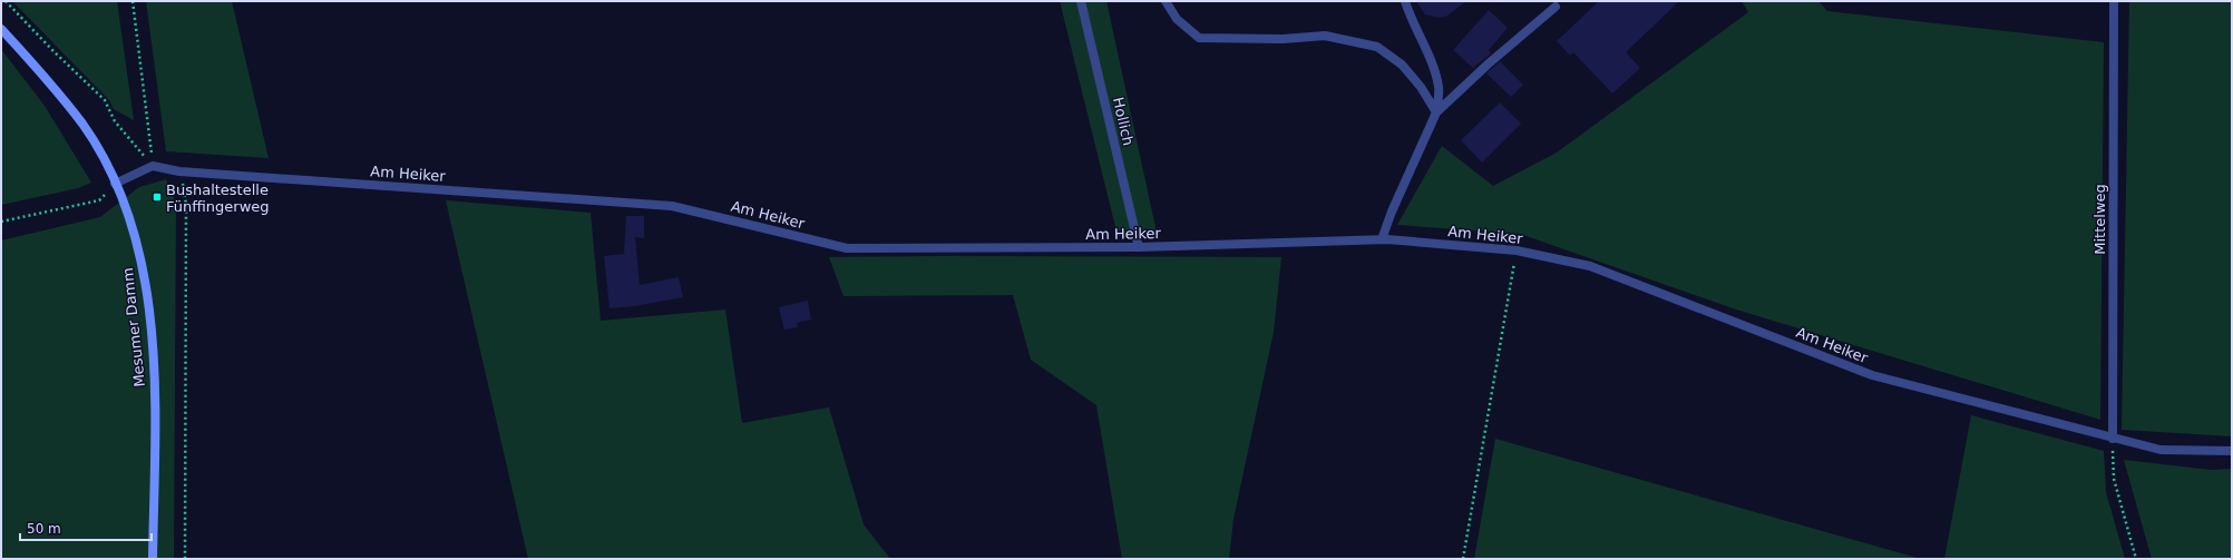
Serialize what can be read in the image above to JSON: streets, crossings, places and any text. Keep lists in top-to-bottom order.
{
  "streets": {
    "main road": ["Mesumer Damm"],
    "street": ["Hollich", "Am Heiker", "Mittelweg"]
  },
  "crossings": [
    ["Hollich", "Am Heiker"],
    ["Am Heiker", "Mittelweg"]
  ],
  "places": {
    "transit": ["Bushaltestelle Fünffingerweg"]
  },
  "scale_bar": "50 m"
}
